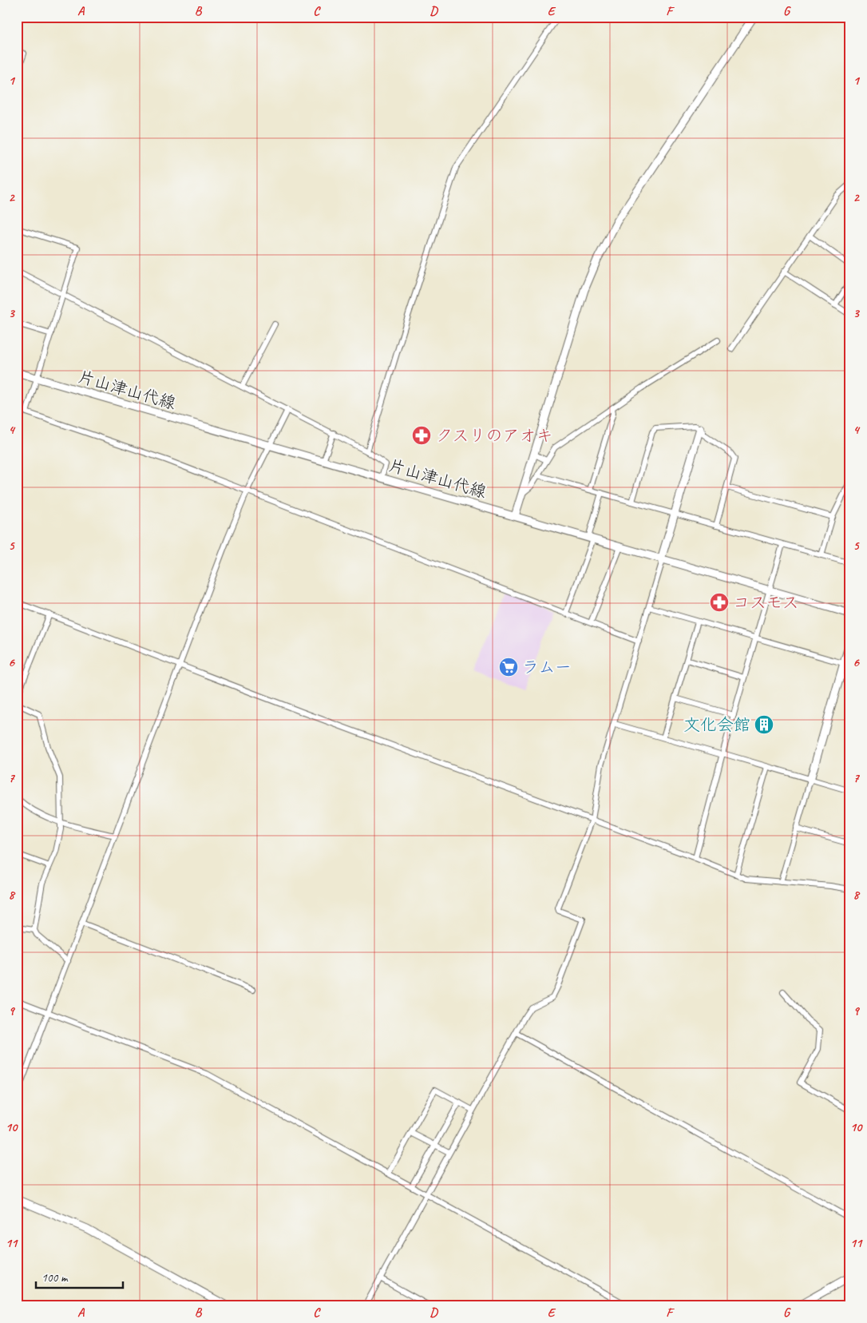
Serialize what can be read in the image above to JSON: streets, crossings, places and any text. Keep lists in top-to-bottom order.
{
  "streets": {
    "street": ["片山津山代線"]
  },
  "places": {
    "pharmacy": ["クスリのアオキ", "コスモス"],
    "supermarket": ["ラムー"],
    "building": ["文化会館"]
  },
  "scale_bar": "100 m",
  "grid": {
    "columns": [
      "A",
      "B",
      "C",
      "D",
      "E",
      "F",
      "G"
    ],
    "rows": [
      "1",
      "2",
      "3",
      "4",
      "5",
      "6",
      "7",
      "8",
      "9",
      "10",
      "11"
    ]
  }
}
